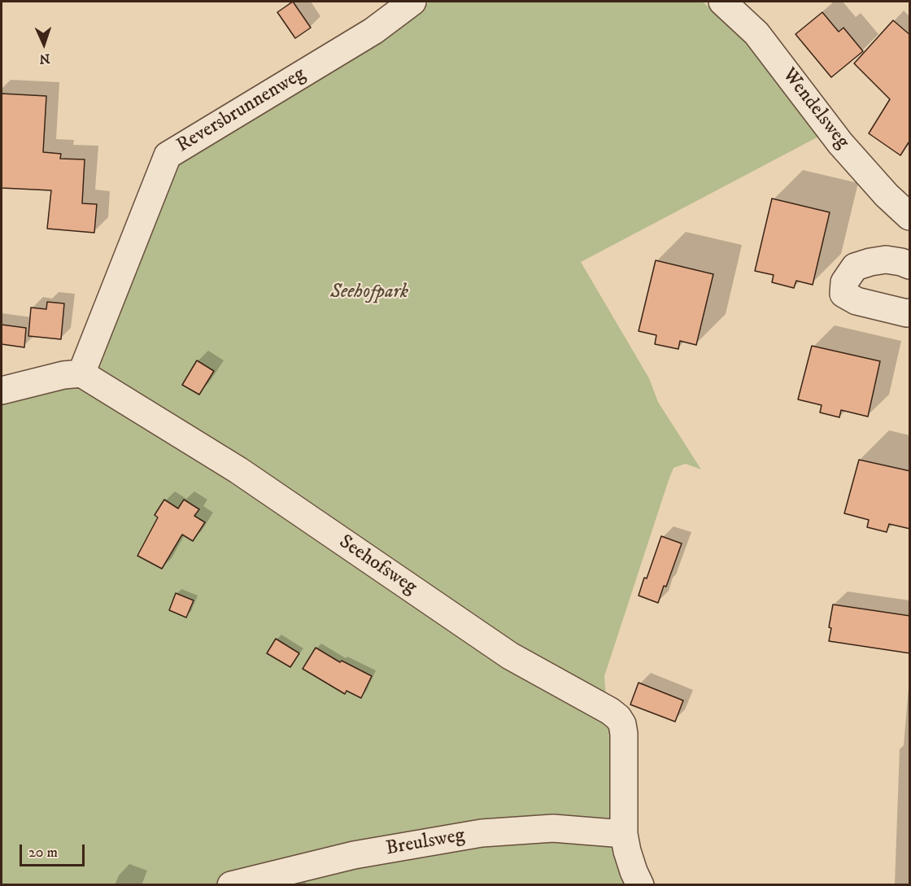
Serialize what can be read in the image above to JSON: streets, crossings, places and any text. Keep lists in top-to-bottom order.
{
  "streets": {
    "street": [
      "Wendelsweg",
      "Reversbrunnenweg",
      "Seehofsweg",
      "Breulsweg"
    ]
  },
  "crossings": [
    ["Reversbrunnenweg", "Seehofsweg"],
    ["Seehofsweg", "Breulsweg"]
  ],
  "parks": ["Seehofpark"],
  "scale_bar": "20 m",
  "north": "bottom"
}
